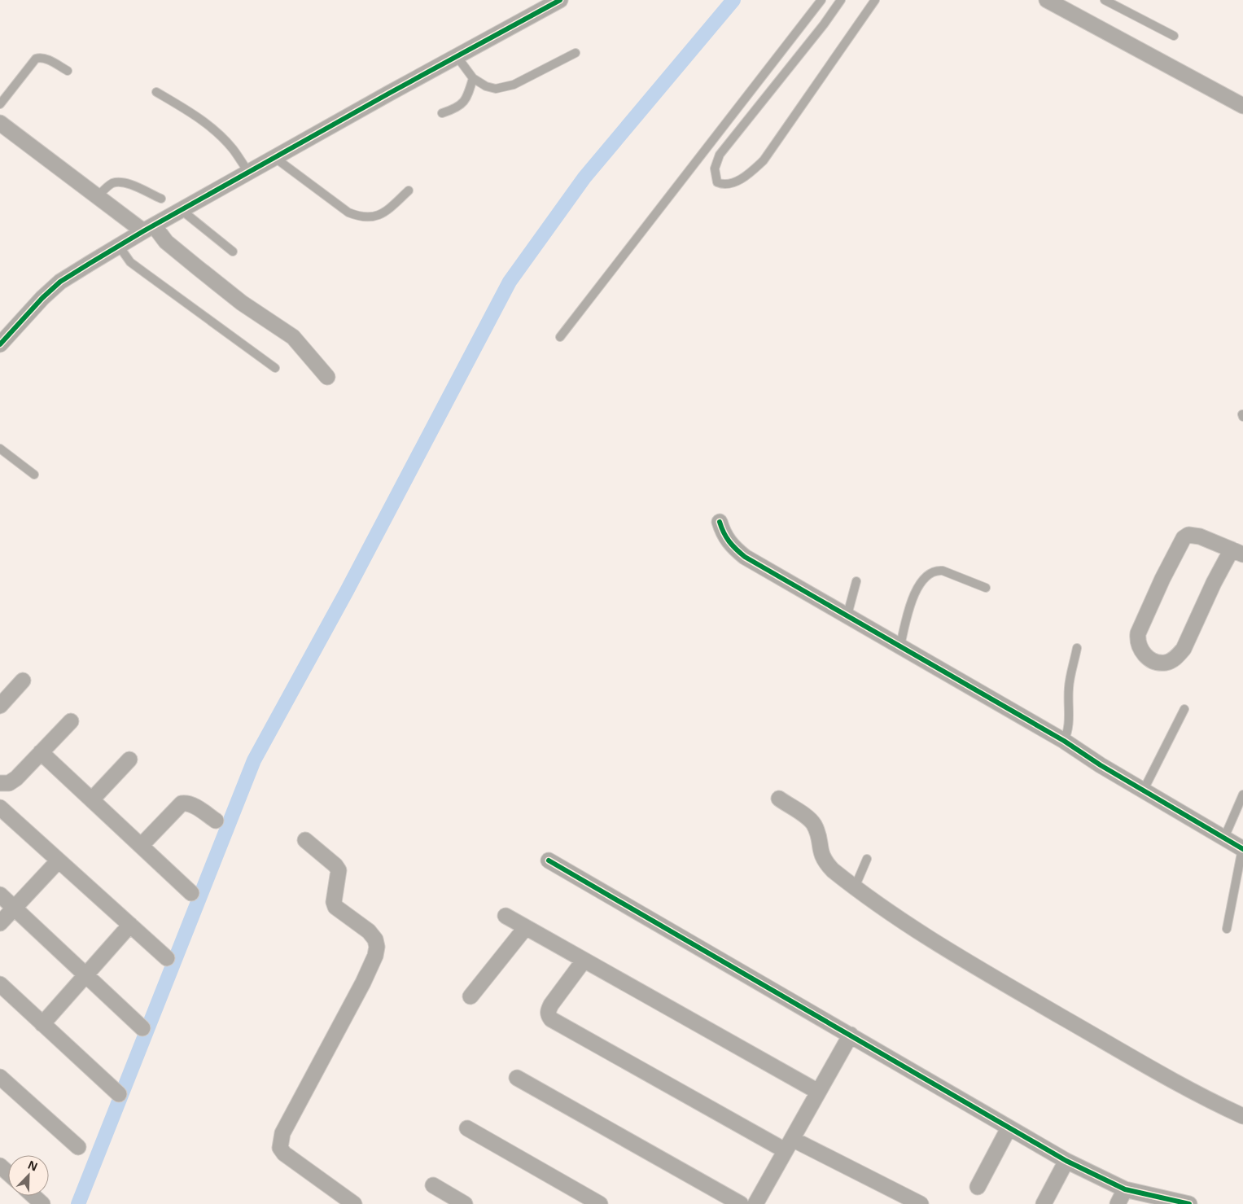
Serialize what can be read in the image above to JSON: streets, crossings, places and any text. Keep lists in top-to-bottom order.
{
  "north": "top right"
}
